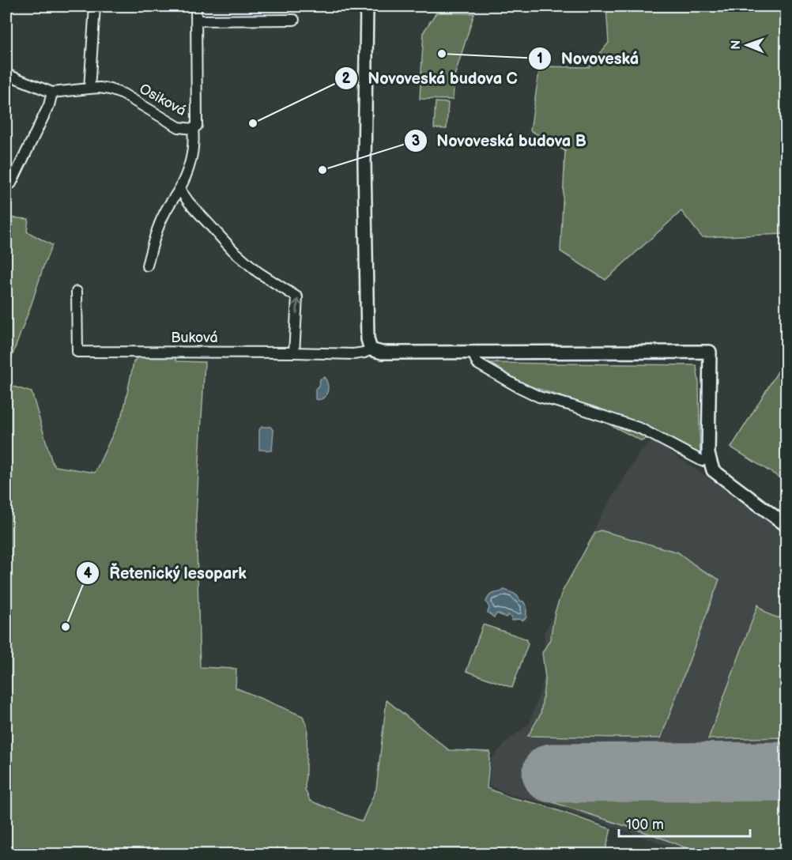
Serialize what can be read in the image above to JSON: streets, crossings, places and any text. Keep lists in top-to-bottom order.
{
  "streets": {
    "street": ["Osiková", "Buková"]
  },
  "places": [
    "Novoveská",
    "Novoveská budova C",
    "Novoveská budova B",
    "Řetenický lesopark"
  ],
  "scale_bar": "100 m",
  "north": "left"
}
